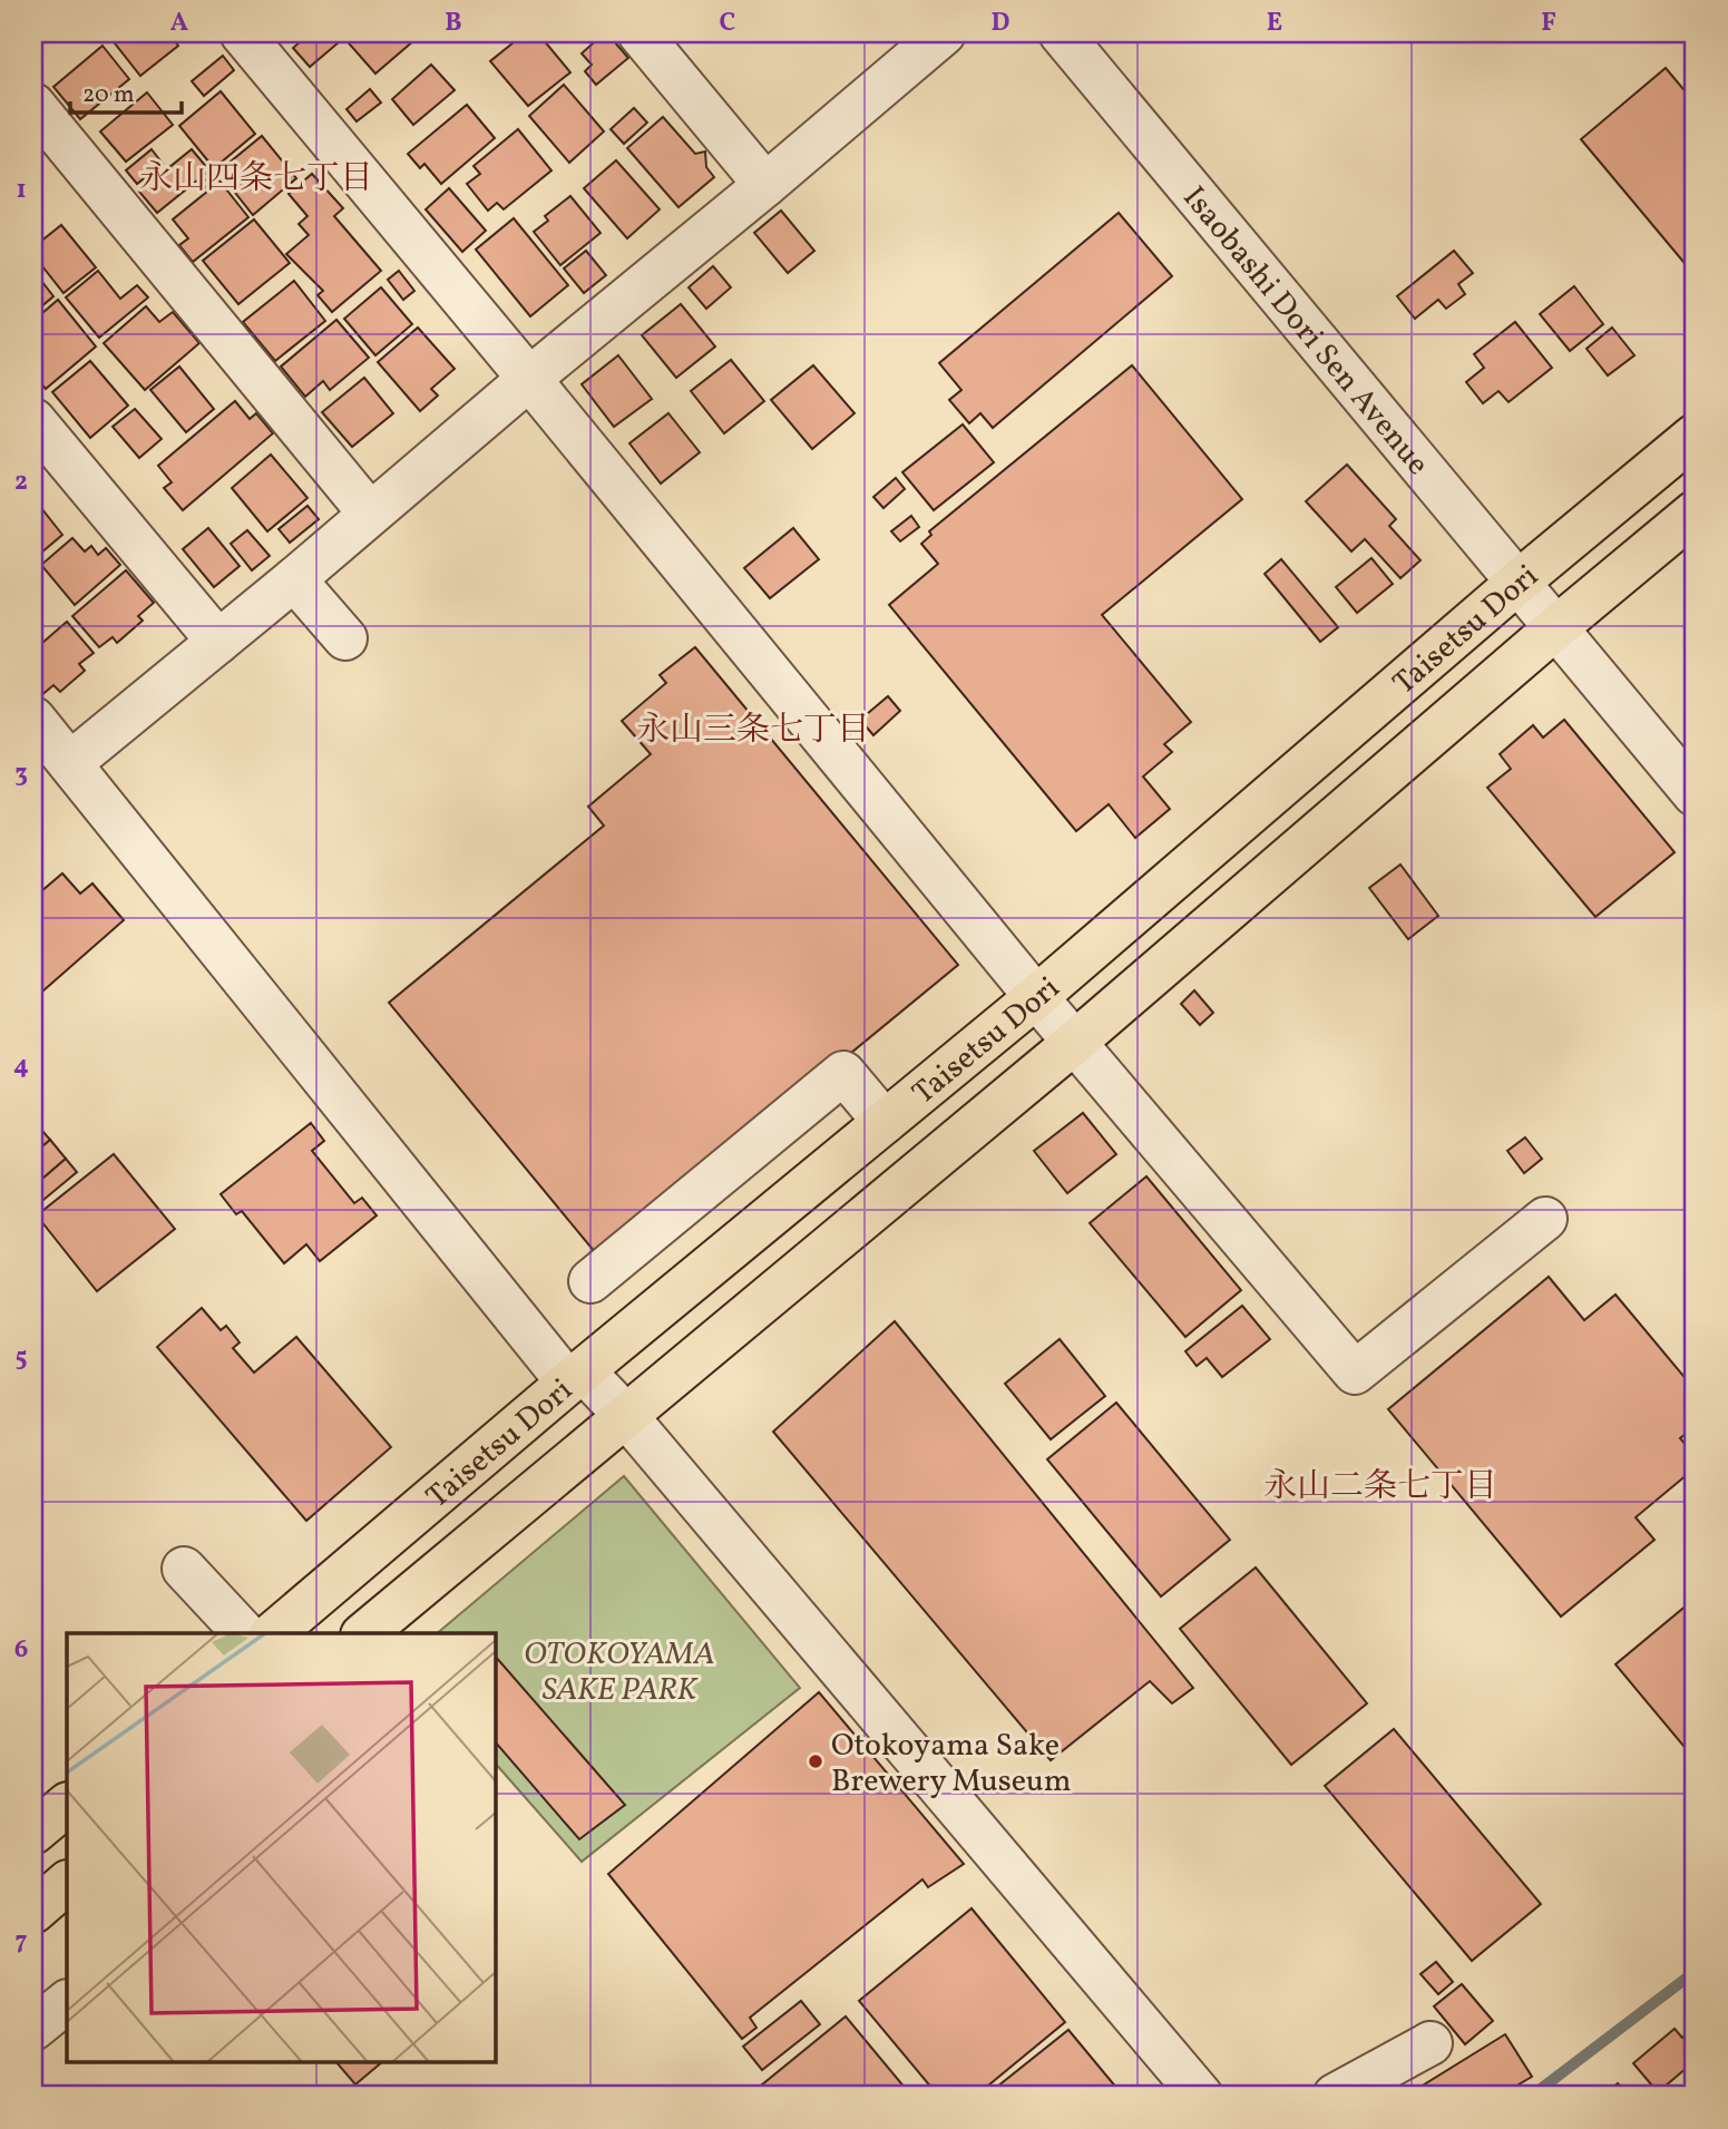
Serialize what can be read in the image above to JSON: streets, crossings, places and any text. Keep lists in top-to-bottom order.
{
  "streets": {
    "highway": ["Taisetsu Dori"],
    "street": ["Isaobashi Dori Sen Avenue"]
  },
  "crossings": [
    ["Isaobashi Dori Sen Avenue", "Taisetsu Dori"]
  ],
  "districts": ["永山四条七丁目", "永山三条七丁目", "永山二条七丁目"],
  "parks": ["OTOKOYAMA SAKE PARK"],
  "places": ["Otokoyama Sake Brewery Museum"],
  "scale_bar": "20 m",
  "grid": {
    "columns": [
      "A",
      "B",
      "C",
      "D",
      "E",
      "F"
    ],
    "rows": [
      "1",
      "2",
      "3",
      "4",
      "5",
      "6",
      "7"
    ]
  }
}
